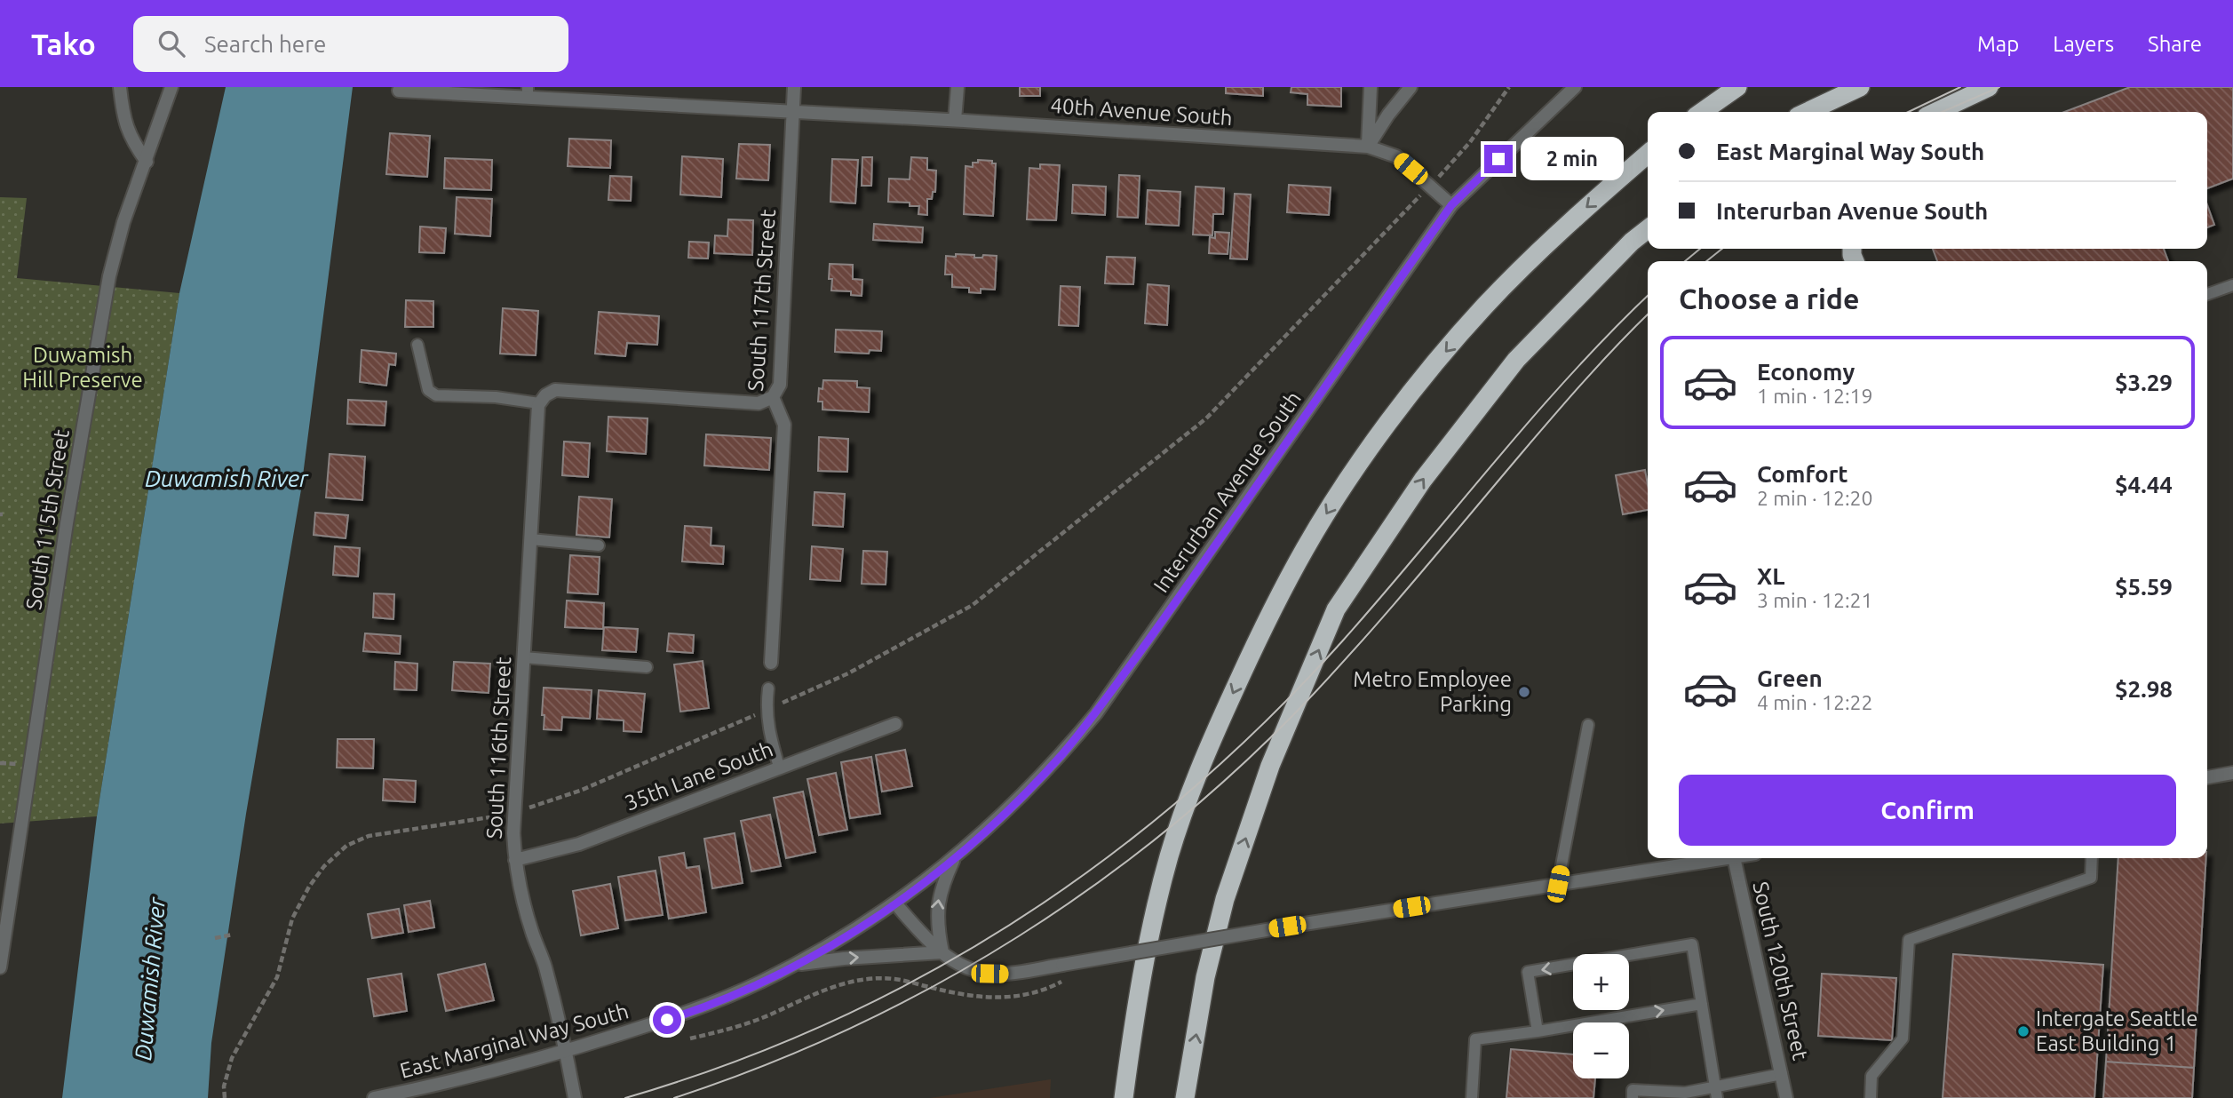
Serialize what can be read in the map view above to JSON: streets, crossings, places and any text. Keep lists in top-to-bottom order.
{
  "streets": {
    "street": [
      "40th Avenue South",
      "South 117th Street",
      "Interurban Avenue South",
      "South 115th Street",
      "South 116th Street",
      "35th Lane South",
      "South 120th Street",
      "East Marginal Way South"
    ]
  },
  "crossings": [
    ["40th Avenue South", "South 117th Street"],
    ["40th Avenue South", "Interurban Avenue South"],
    ["Interurban Avenue South", "East Marginal Way South"],
    ["South 116th Street", "35th Lane South"],
    ["South 116th Street", "East Marginal Way South"]
  ],
  "water": ["Duwamish River"],
  "parks": ["Duwamish Hill Preserve"],
  "places": ["Metro Employee Parking", "Intergate Seattle East Building 1"],
  "page": {
    "header": "Tako",
    "search": "Search here",
    "nav": ["Map", "Layers", "Share"],
    "banner": ["East Marginal Way South", "Interurban Avenue South"],
    "bubble": "2 min",
    "heading": "Choose a ride",
    "list": [
      {
        "name": "Economy",
        "note": "1 min · 12:19",
        "value": "$3.29"
      },
      {
        "name": "Comfort",
        "note": "2 min · 12:20",
        "value": "$4.44"
      },
      {
        "name": "XL",
        "note": "3 min · 12:21",
        "value": "$5.59"
      },
      {
        "name": "Green",
        "note": "4 min · 12:22",
        "value": "$2.98"
      }
    ],
    "buttons": "Confirm",
    "map_buttons": ["+", "−"]
  }
}
